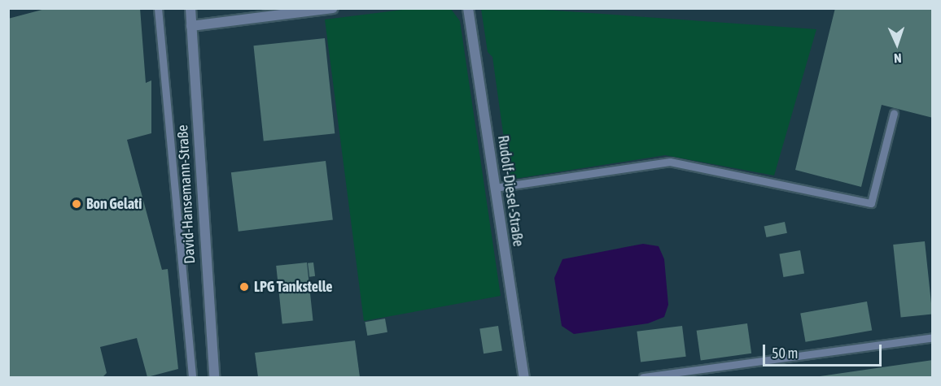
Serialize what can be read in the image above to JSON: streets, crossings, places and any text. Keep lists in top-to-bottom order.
{
  "streets": {
    "street": ["Rudolf-Diesel-Straße", "David-Hansemann-Straße"]
  },
  "places": ["Bon Gelati", "LPG Tankstelle"],
  "scale_bar": "50 m",
  "north": "bottom"
}
